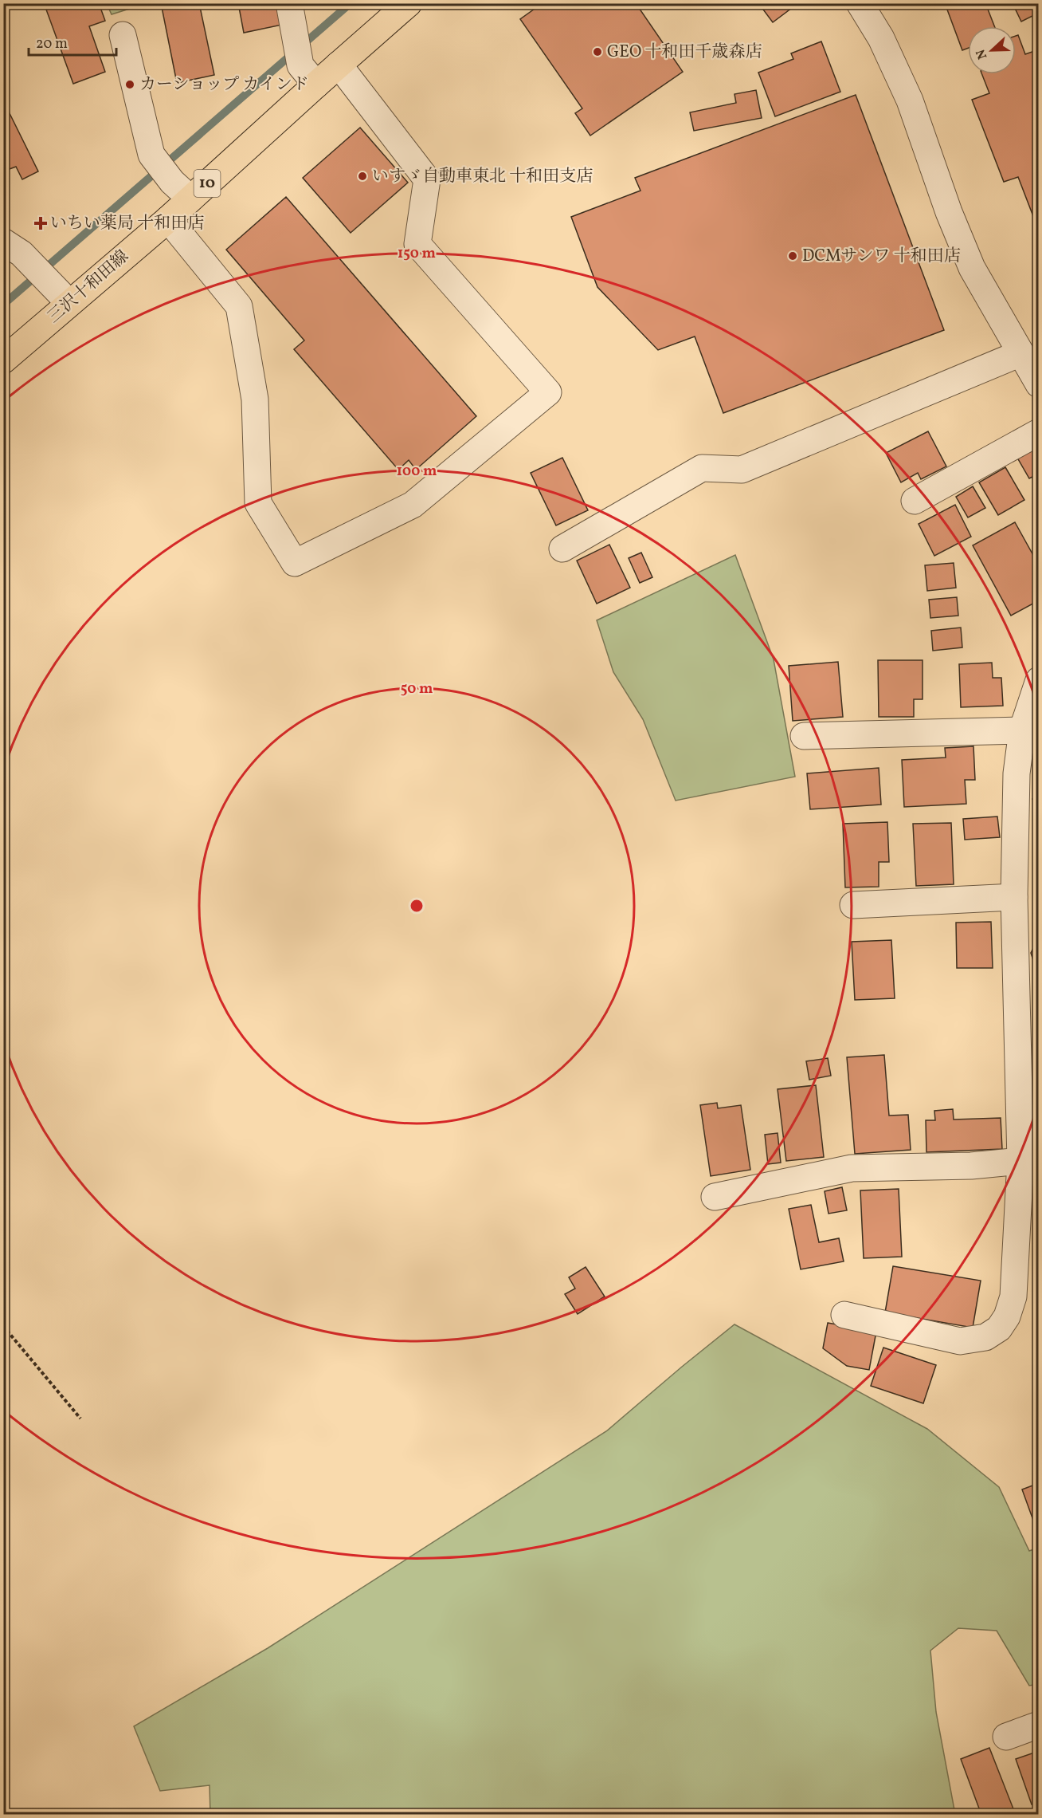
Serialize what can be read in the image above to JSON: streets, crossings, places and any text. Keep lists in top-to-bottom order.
{
  "streets": {
    "main road": ["10", "三沢十和田線"]
  },
  "places": {
    "other": [
      "GEO 十和田千歳森店",
      "カーショップ カインド",
      "いすゞ自動車東北 十和田支店",
      "DCMサンワ 十和田店"
    ],
    "health": ["いちい薬局 十和田店"]
  },
  "scale_bar": "20 m",
  "north": "left",
  "rings": ["150 m", "100 m", "50 m"]
}
